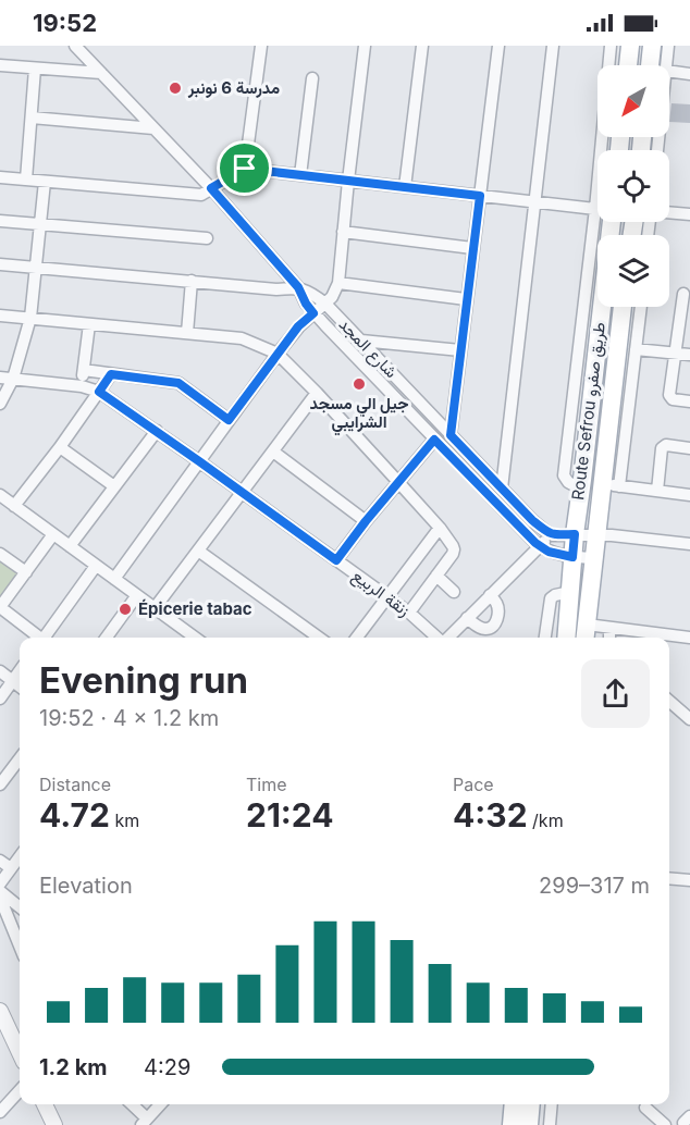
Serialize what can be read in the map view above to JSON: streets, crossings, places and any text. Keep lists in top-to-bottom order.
{
  "streets": {
    "main road": ["Route Sefrou طريق صفرو"],
    "street": ["شارع المجد", "زنقة الربيع"]
  },
  "crossings": [
    ["شارع المجد", "Route Sefrou طريق صفرو"]
  ],
  "places": ["مدرسة 6 نونبر", "جيل الي مسجد الشرايبي", "Épicerie tabac"],
  "north": "bottom left",
  "page": {
    "status": "19:52",
    "heading": ["Evening run", "19:52 · 4 × 1.2 km"],
    "stats": [
      ["Distance", "4.72 km"],
      ["Time", "21:24"],
      ["Pace", "4:32 /km"]
    ],
    "chart": ["Elevation", "299–317 m"],
    "list": [
      {
        "name": "1.2 km",
        "note": "4:29"
      }
    ]
  }
}
